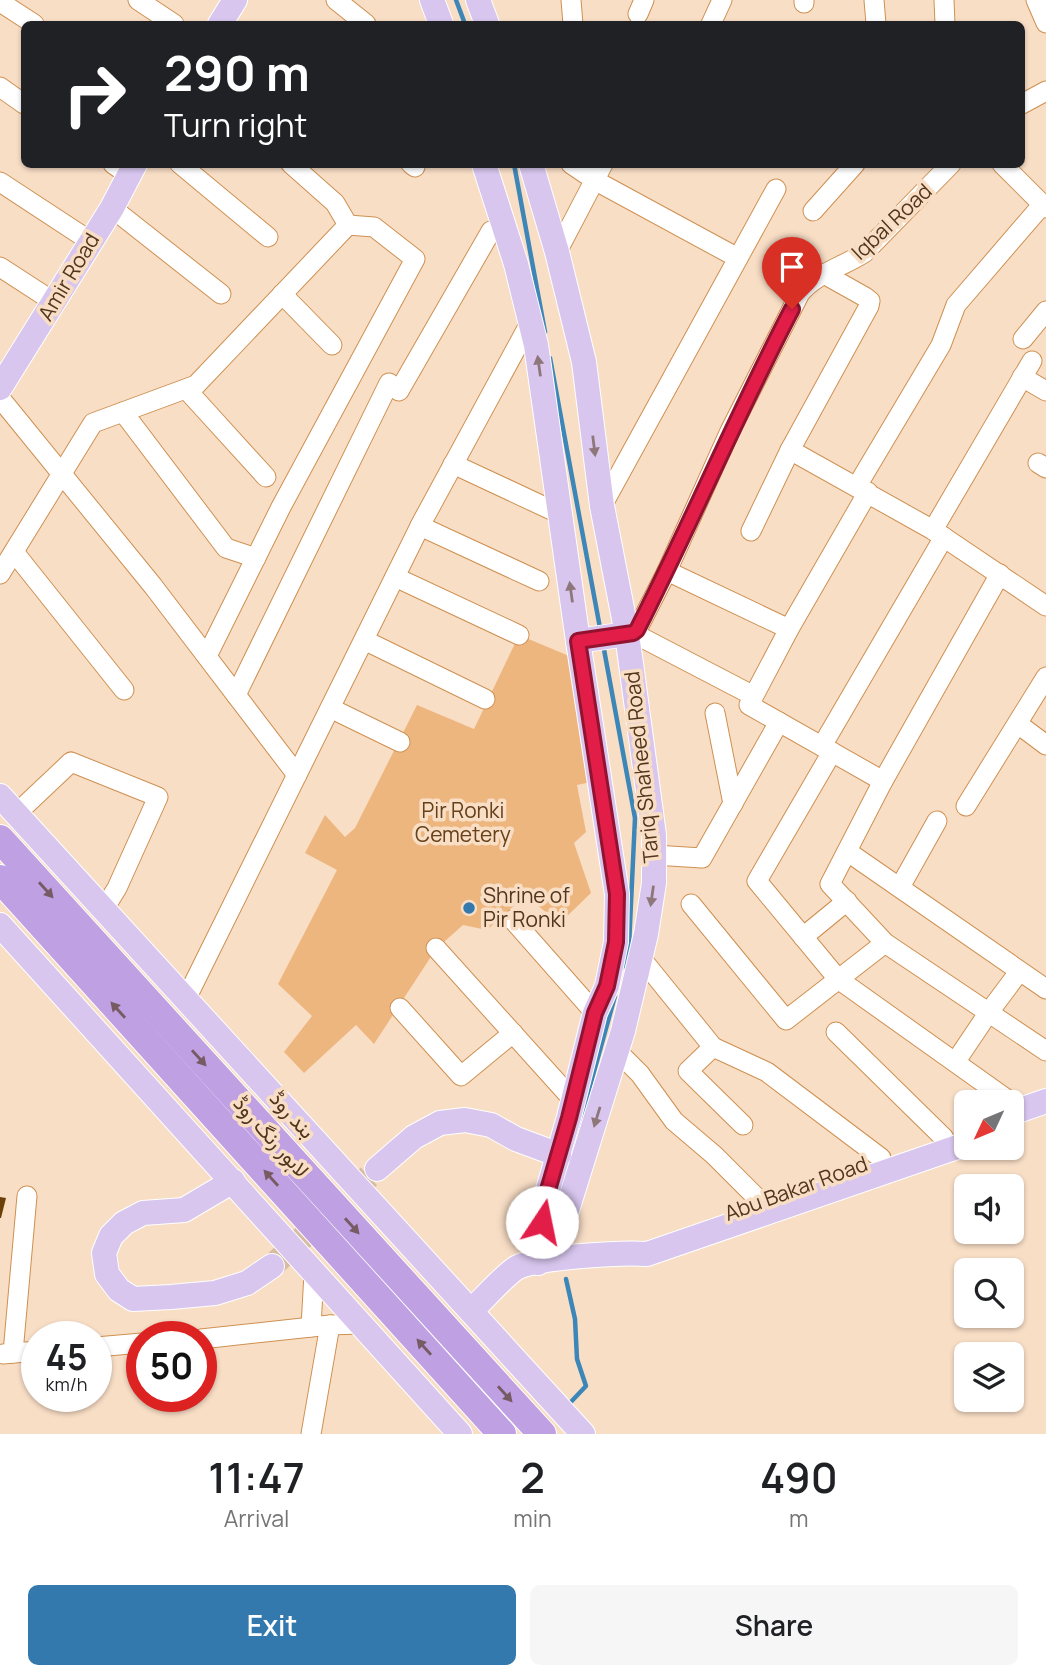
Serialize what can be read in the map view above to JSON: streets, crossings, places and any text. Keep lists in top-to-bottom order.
{
  "streets": {
    "highway": ["لاہور رنگ روڈ"],
    "main road": [
      "Amir Road",
      "Tariq Shaheed Road",
      "بند روڈ",
      "Abu Bakar Road"
    ],
    "street": ["Iqbal Road"]
  },
  "crossings": [
    ["Iqbal Road", "Tariq Shaheed Road"],
    ["Tariq Shaheed Road", "Abu Bakar Road"],
    ["بند روڈ", "Abu Bakar Road"]
  ],
  "parks": ["Pir Ronki Cemetery"],
  "places": ["Shrine of Pir Ronki"],
  "north": "bottom left",
  "page": {
    "turn": ["290 m", "Turn right"],
    "speed": "45 km/h",
    "limit": "50",
    "eta": [
      "11:47",
      "Arrival",
      "2",
      "min",
      "490",
      "m"
    ],
    "buttons": ["Exit", "Share"]
  }
}
